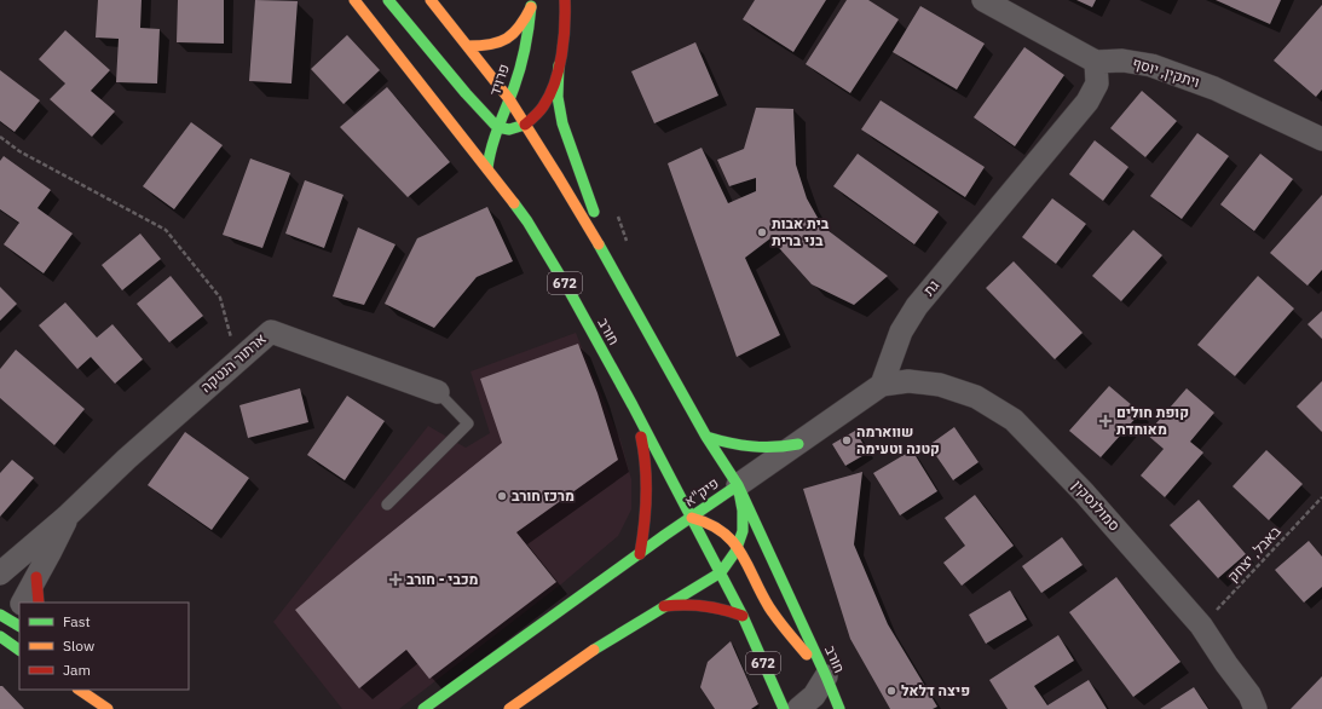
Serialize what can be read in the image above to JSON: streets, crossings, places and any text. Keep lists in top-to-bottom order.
{
  "streets": {
    "main road": [
      "פרויד",
      "672",
      "חורב",
      "פיק\"א"
    ],
    "street": [
      "ויתקין, יוסף",
      "גת",
      "ארתור הנטקה",
      "סמולנסקין"
    ],
    "path": ["באבל, יצחק"]
  },
  "crossings": [
    ["ויתקין, יוסף", "גת"],
    ["פרויד", "חורב"],
    ["גת", "סמולנסקין"],
    ["חורב", "פיק\"א"],
    ["סמולנסקין", "באבל, יצחק"]
  ],
  "places": {
    "other": [
      "בית אבות בני ברית",
      "שווארמה קטנה וטעימה",
      "מרכז חורב",
      "פיצה דלאל"
    ],
    "health": ["קופת חולים מאוחדת", "מכבי - חורב"]
  },
  "legend": ["Fast", "Slow", "Jam"]
}
